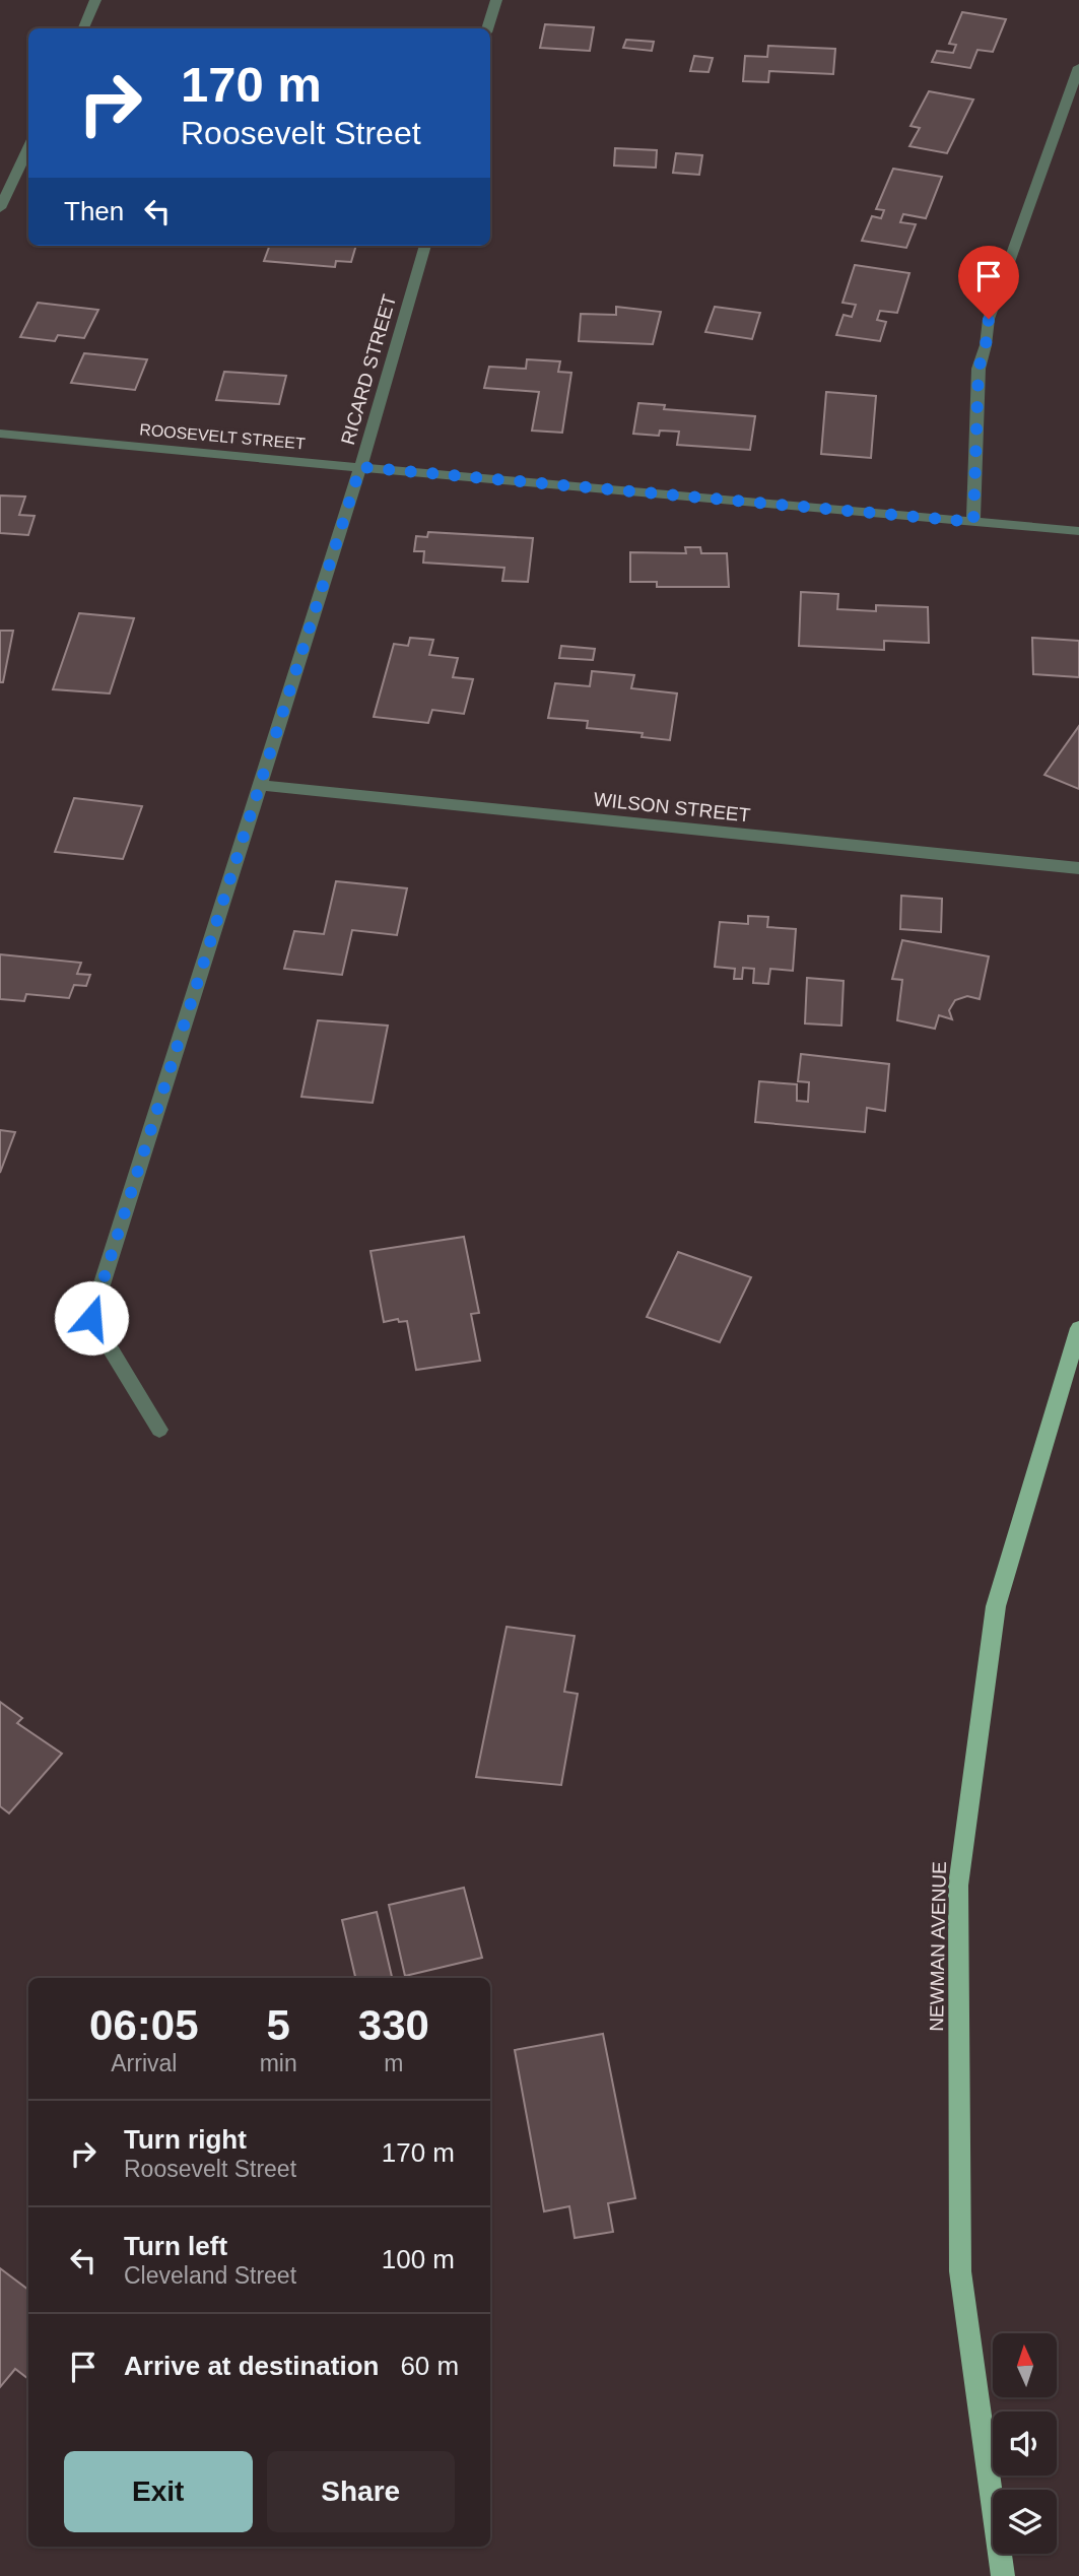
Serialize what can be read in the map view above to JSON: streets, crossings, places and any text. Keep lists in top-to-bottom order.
{
  "streets": {
    "main road": ["NEWMAN AVENUE"],
    "street": ["RICARD STREET", "ROOSEVELT STREET", "WILSON STREET"]
  },
  "crossings": [
    ["RICARD STREET", "ROOSEVELT STREET"],
    ["RICARD STREET", "WILSON STREET"]
  ],
  "north": "top",
  "page": {
    "turn": ["170 m", "Roosevelt Street"],
    "then": "Then",
    "eta": [
      "06:05",
      "Arrival",
      "5",
      "min",
      "330",
      "m"
    ],
    "list": [
      {
        "name": "Turn right",
        "note": "Roosevelt Street",
        "value": "170 m"
      },
      {
        "name": "Turn left",
        "note": "Cleveland Street",
        "value": "100 m"
      },
      {
        "name": "Arrive at destination",
        "value": "60 m"
      }
    ],
    "buttons": ["Exit", "Share"]
  }
}
